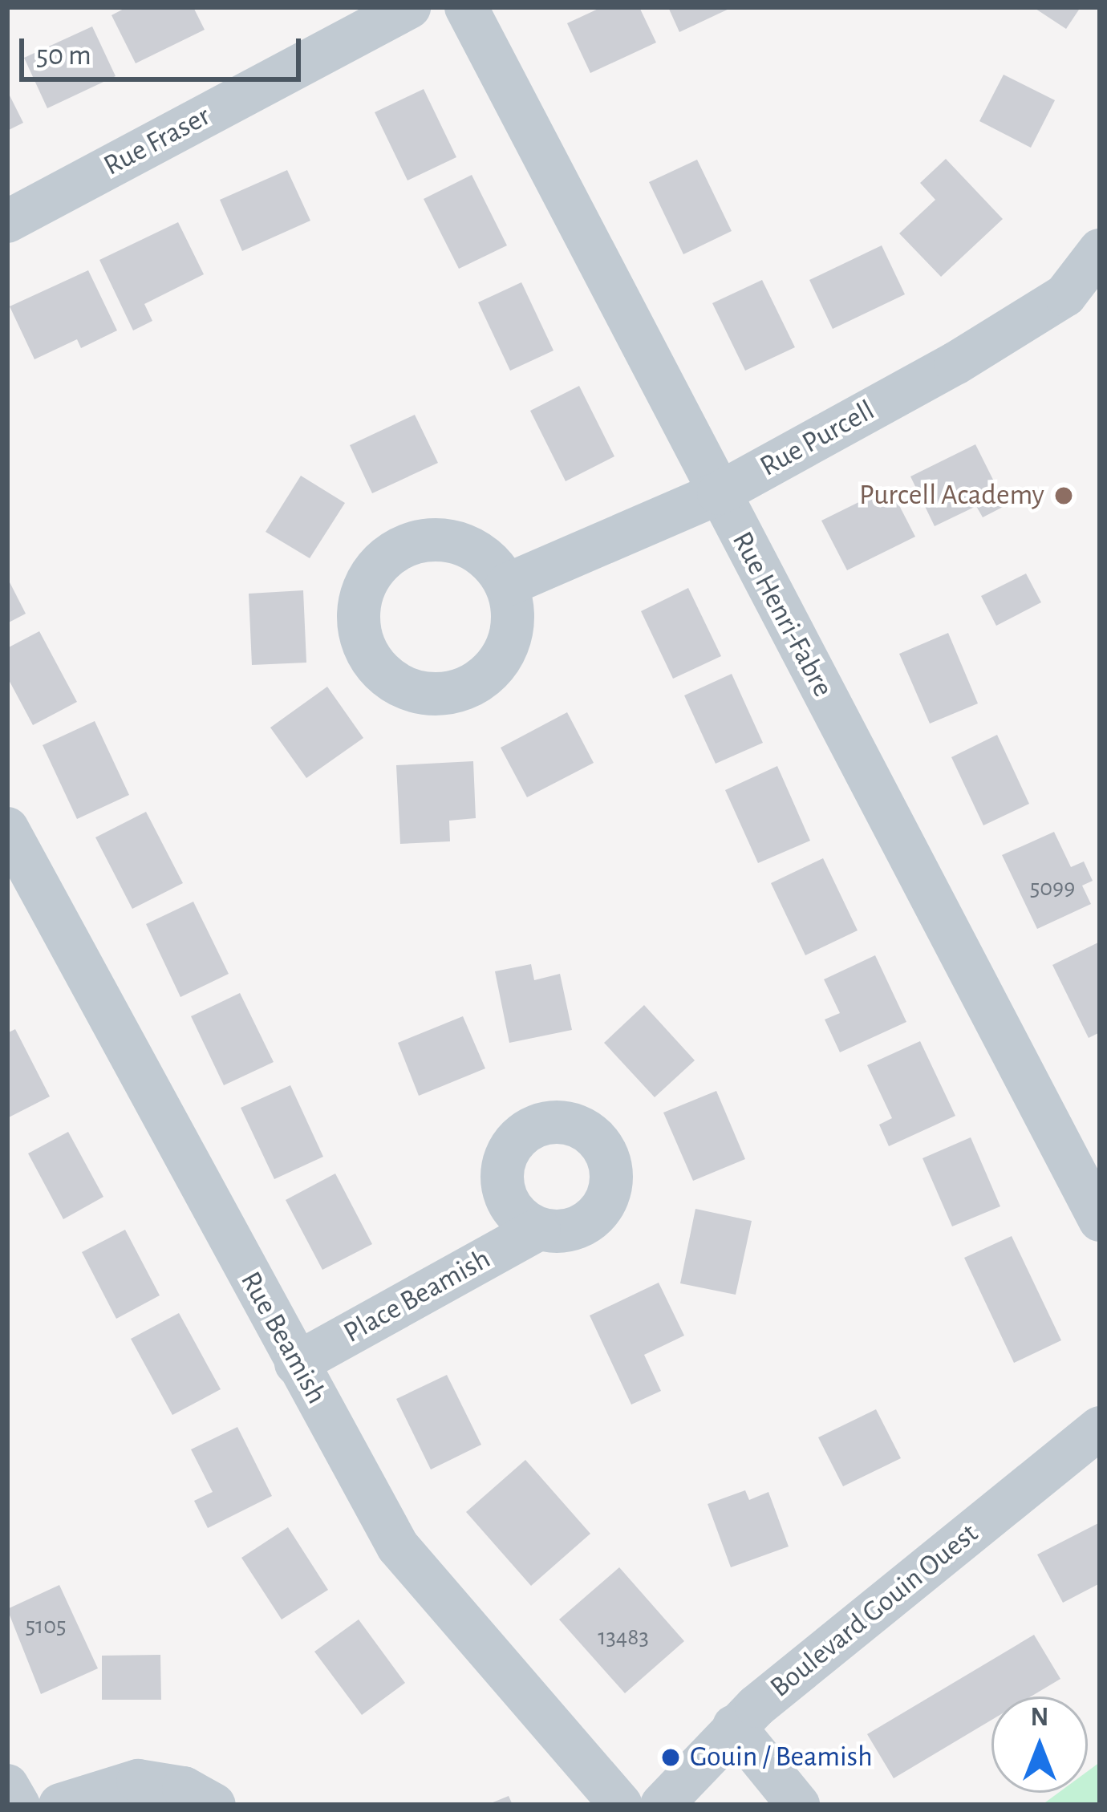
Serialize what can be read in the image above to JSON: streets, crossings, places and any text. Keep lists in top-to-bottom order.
{
  "streets": {
    "street": [
      "Rue Fraser",
      "Rue Purcell",
      "Rue Henri-Fabre",
      "Place Beamish",
      "Rue Beamish",
      "Boulevard Gouin Ouest"
    ]
  },
  "crossings": [
    ["Rue Purcell", "Rue Henri-Fabre"],
    ["Place Beamish", "Rue Beamish"]
  ],
  "places": ["Purcell Academy", "Gouin / Beamish"],
  "house_numbers": ["5099", "5105", "13483"],
  "scale_bar": "50 m",
  "north": "top"
}
